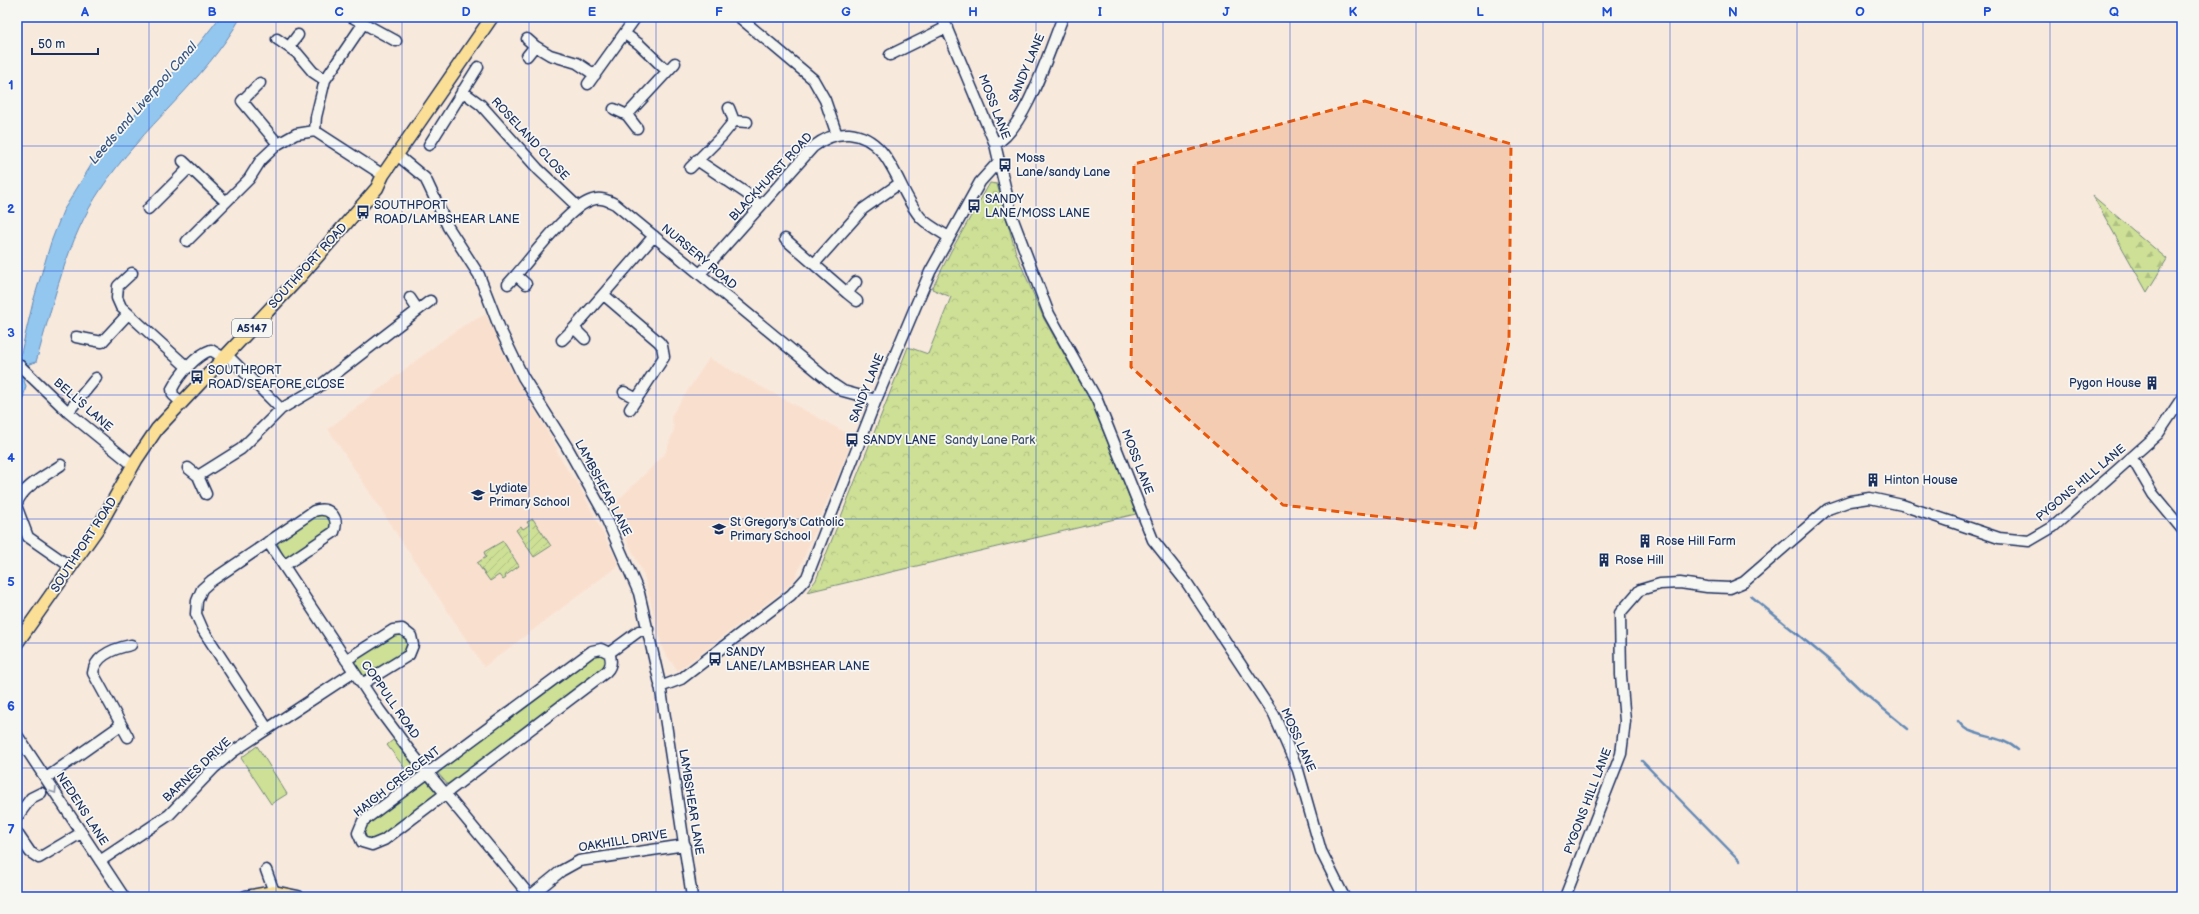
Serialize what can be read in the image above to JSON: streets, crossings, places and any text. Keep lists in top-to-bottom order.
{
  "streets": {
    "main road": ["SOUTHPORT ROAD", "A5147"],
    "street": [
      "SANDY LANE",
      "MOSS LANE",
      "ROSELAND CLOSE",
      "BLACKHURST ROAD",
      "NURSERY ROAD",
      "BELL'S LANE",
      "PYGONS HILL LANE",
      "LAMBSHEAR LANE",
      "COPPULL ROAD",
      "BARNES DRIVE",
      "HAIGH CRESCENT",
      "NEDENS LANE",
      "OAKHILL DRIVE"
    ]
  },
  "crossings": [
    ["SANDY LANE", "MOSS LANE"],
    ["SANDY LANE", "NURSERY ROAD"],
    ["SANDY LANE", "LAMBSHEAR LANE"],
    ["ROSELAND CLOSE", "NURSERY ROAD"],
    ["BLACKHURST ROAD", "NURSERY ROAD"],
    ["SOUTHPORT ROAD", "BELL'S LANE"],
    ["SOUTHPORT ROAD", "LAMBSHEAR LANE"],
    ["LAMBSHEAR LANE", "OAKHILL DRIVE"],
    ["COPPULL ROAD", "BARNES DRIVE"],
    ["COPPULL ROAD", "HAIGH CRESCENT"],
    ["COPPULL ROAD", "OAKHILL DRIVE"],
    ["BARNES DRIVE", "NEDENS LANE"]
  ],
  "water": ["Leeds and Liverpool Canal"],
  "parks": ["Sandy Lane Park"],
  "places": {
    "bus stop": [
      "Moss Lane/sandy Lane",
      "SANDY LANE/MOSS LANE",
      "SOUTHPORT ROAD/LAMBSHEAR LANE",
      "SOUTHPORT ROAD/SEAFORE CLOSE",
      "SANDY LANE",
      "SANDY LANE/LAMBSHEAR LANE"
    ],
    "building": [
      "Pygon House",
      "Hinton House",
      "Rose Hill Farm",
      "Rose Hill"
    ],
    "school or university": ["Lydiate Primary School", "St Gregory's Catholic Primary School"]
  },
  "scale_bar": "50 m",
  "grid": {
    "columns": [
      "A",
      "B",
      "C",
      "D",
      "E",
      "F",
      "G",
      "H",
      "I",
      "J",
      "K",
      "L",
      "M",
      "N",
      "O",
      "P",
      "Q"
    ],
    "rows": [
      "1",
      "2",
      "3",
      "4",
      "5",
      "6",
      "7"
    ]
  }
}
